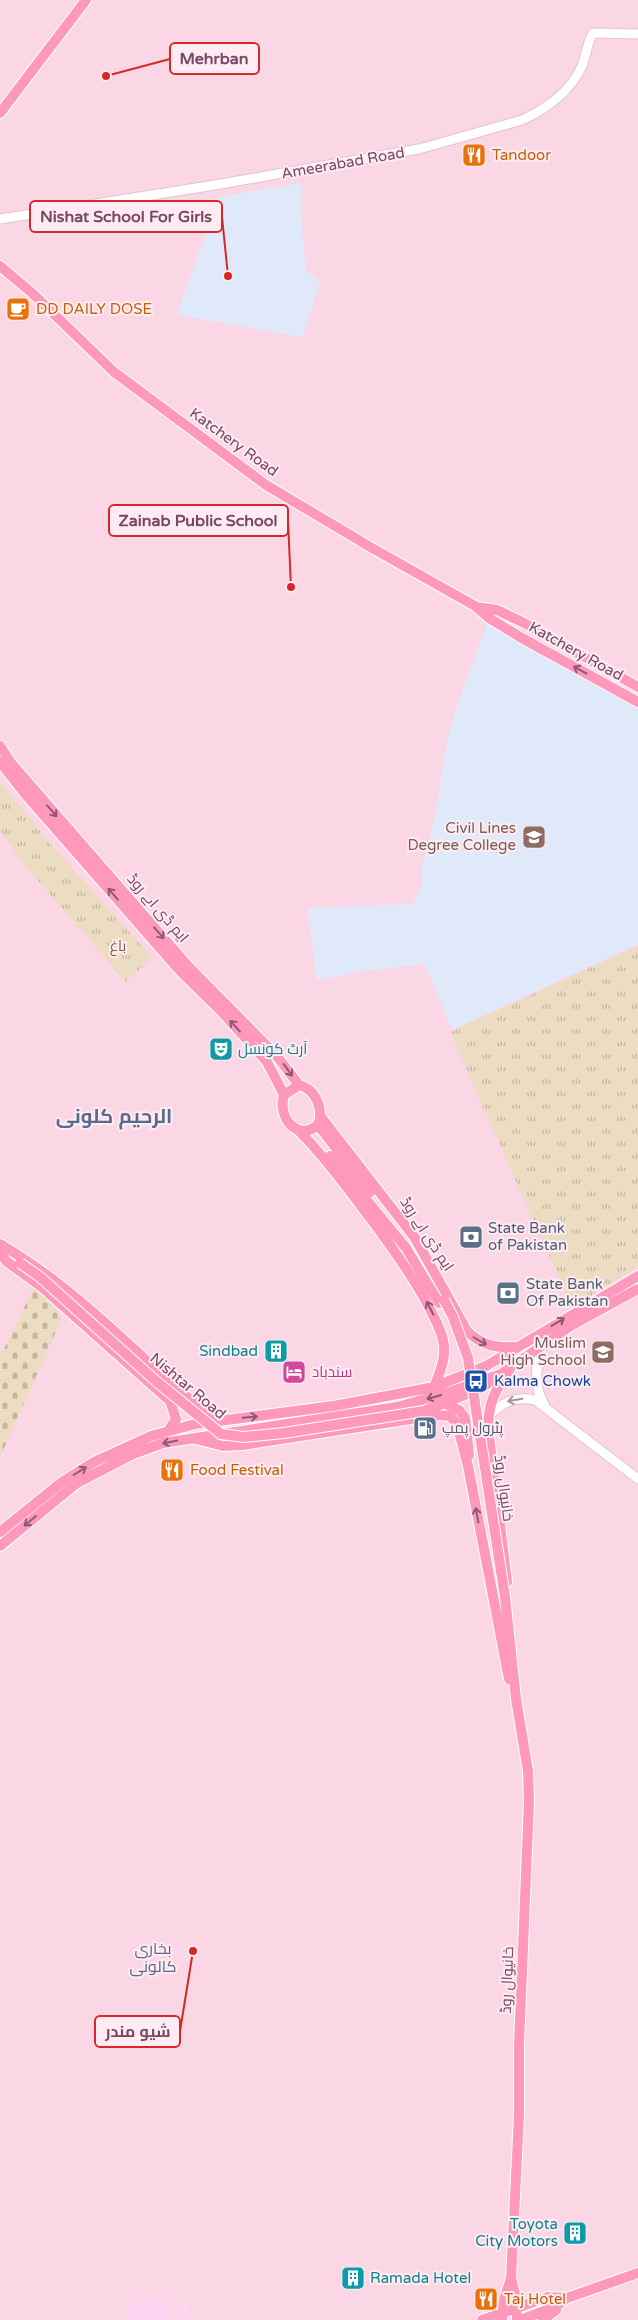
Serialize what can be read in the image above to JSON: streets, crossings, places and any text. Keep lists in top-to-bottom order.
{
  "streets": {
    "main road": [
      "Katchery Road",
      "ایم ڈی اے روڈ",
      "Nishtar Road",
      "خانیوال روڈ"
    ],
    "street": ["Ameerabad Road"]
  },
  "crossings": [
    ["ایم ڈی اے روڈ", "خانیوال روڈ"]
  ],
  "districts": ["الرحیم کلونی", "بخاری کالونی"],
  "parks": ["باغ"],
  "places": {
    "other": [
      "Mehrban",
      "Nishat School For Girls",
      "Zainab Public School",
      "شیو مندر"
    ],
    "restaurant": ["Tandoor", "Food Festival", "Taj Hotel"],
    "cafe": ["DD DAILY DOSE"],
    "school or university": ["Civil Lines Degree College", "Muslim High School"],
    "theatre": ["آرٹ کونسل"],
    "bank": ["State Bank of Pakistan", "State Bank Of Pakistan"],
    "building": ["Sindbad", "Toyota City Motors", "Ramada Hotel"],
    "hotel": ["سندباد"],
    "bus stop": ["Kalma Chowk"],
    "fuel station": ["پٹرول پمپ"]
  }
}
